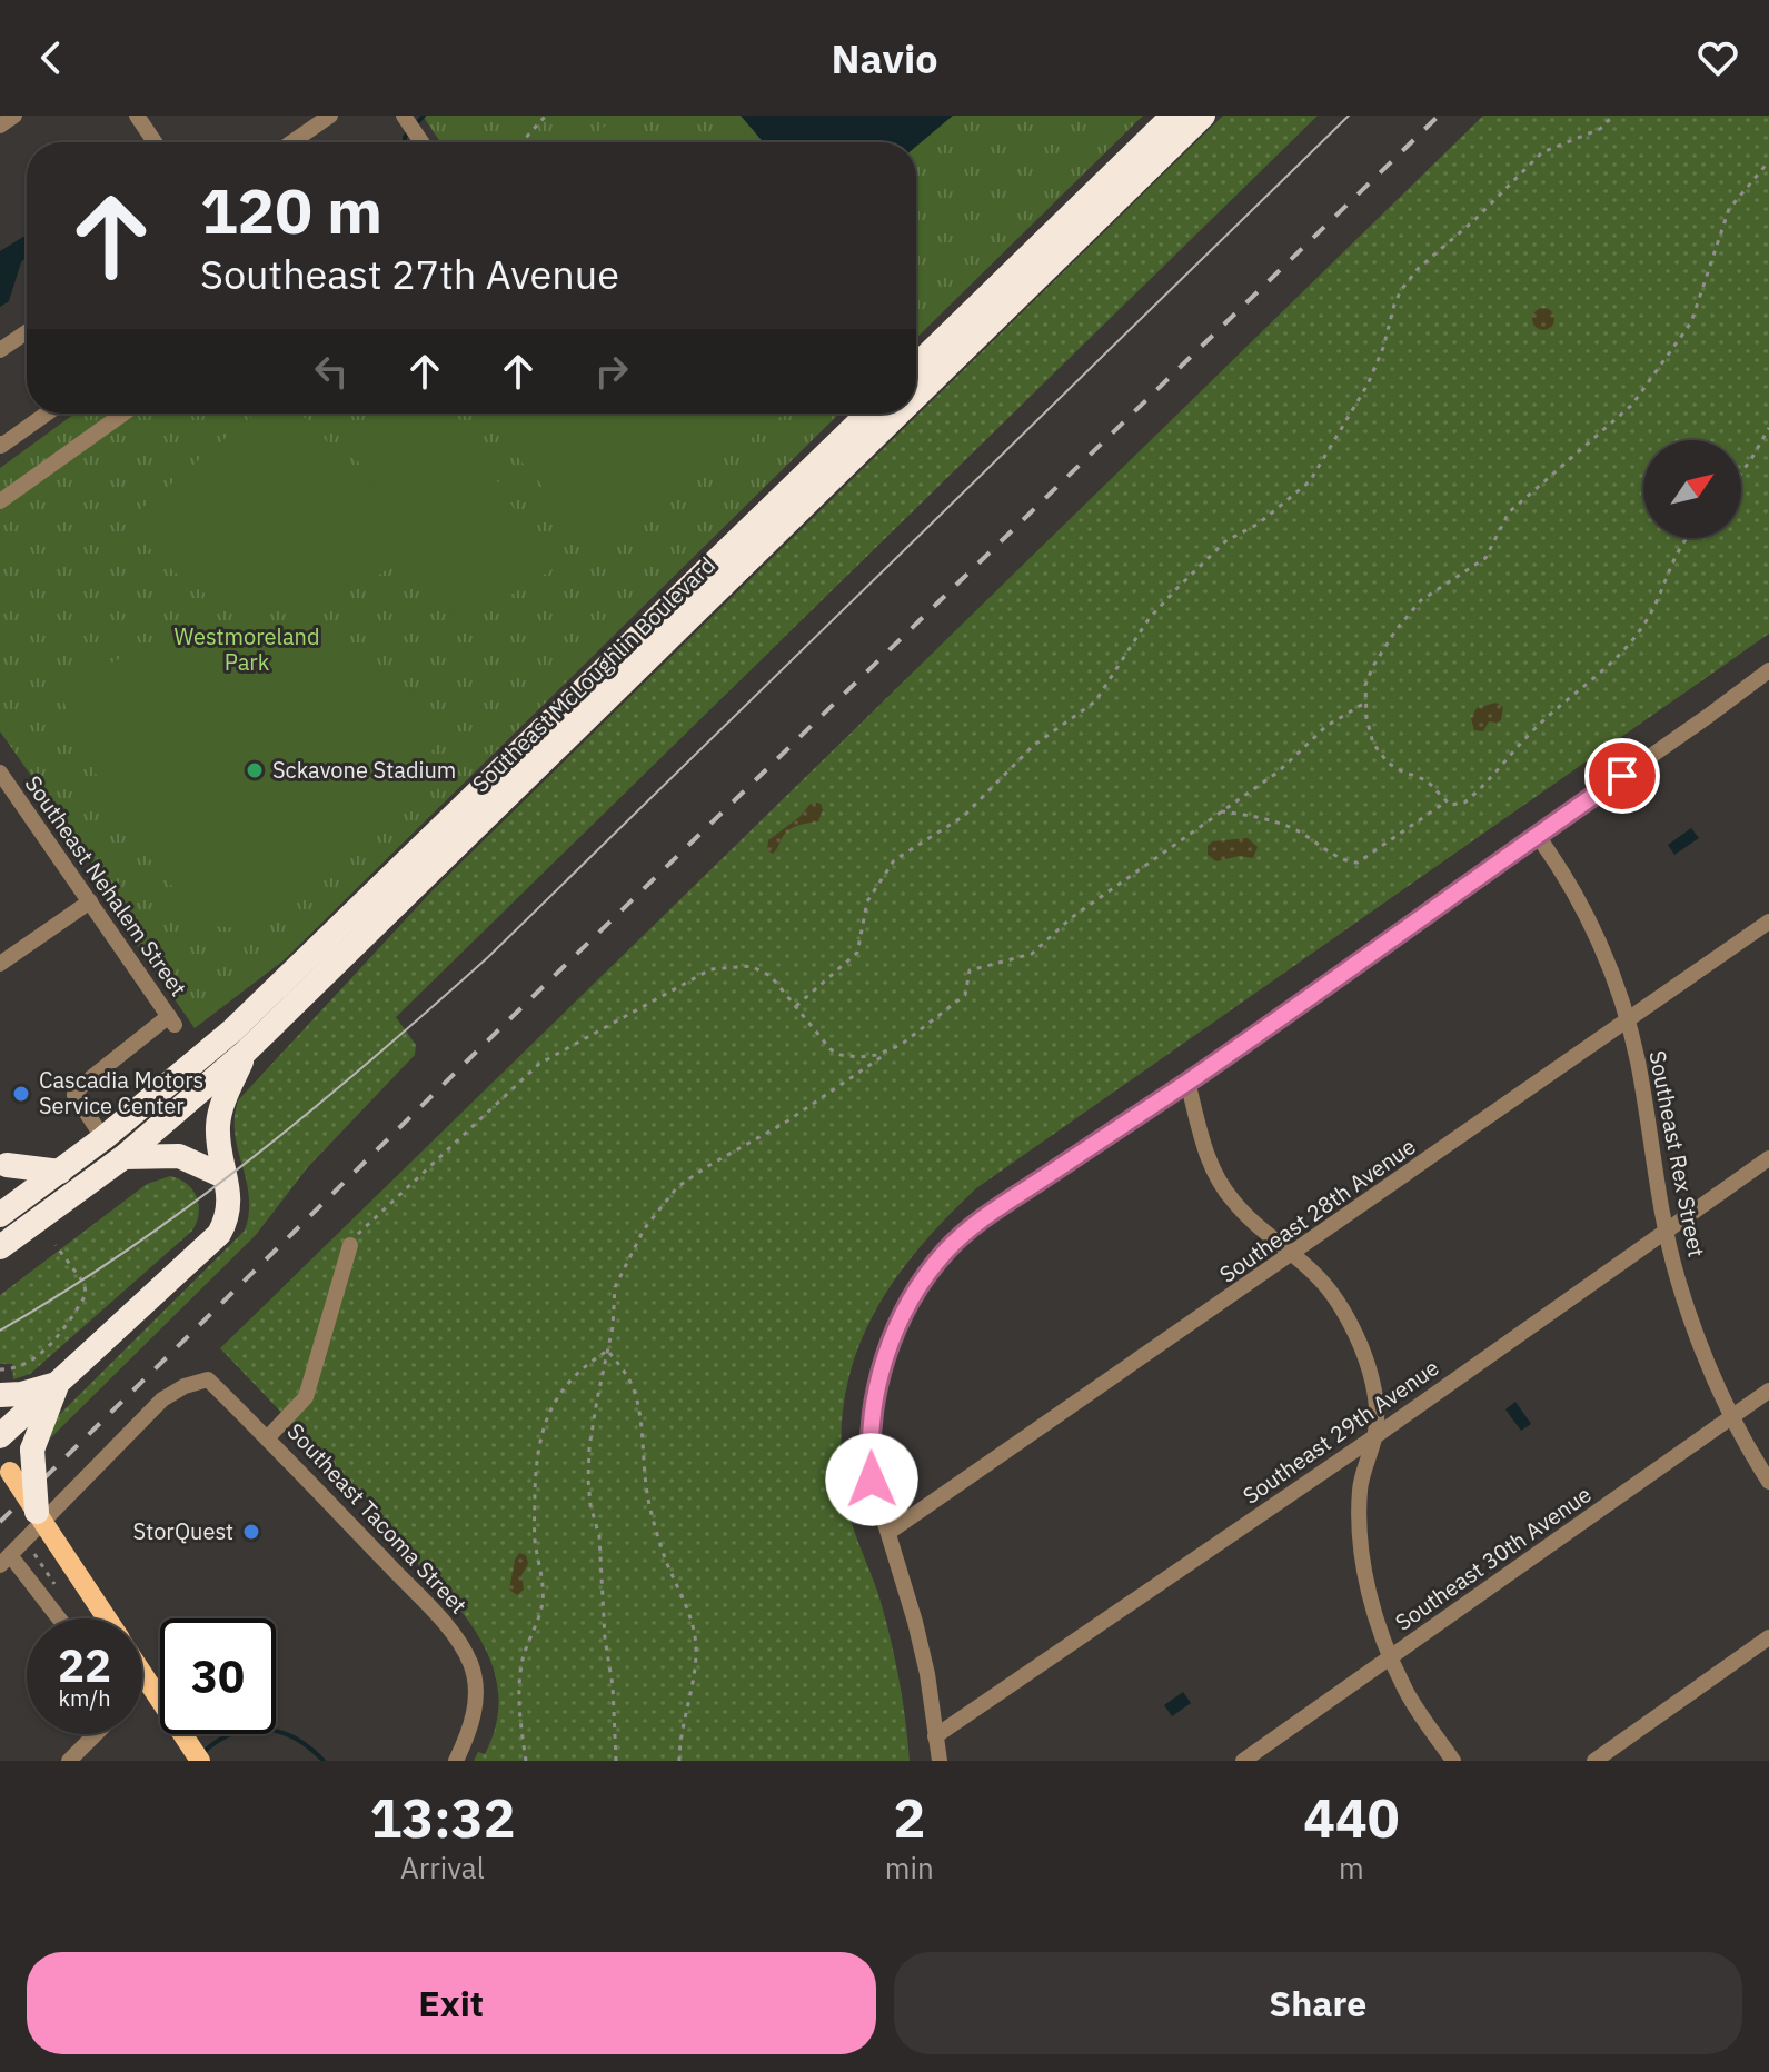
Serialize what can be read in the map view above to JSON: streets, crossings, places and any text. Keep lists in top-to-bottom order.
{
  "streets": {
    "highway": ["Southeast McLoughlin Boulevard"],
    "street": [
      "Southeast Nehalem Street",
      "Southeast Rex Street",
      "Southeast 28th Avenue",
      "Southeast 29th Avenue",
      "Southeast Tacoma Street",
      "Southeast 30th Avenue"
    ]
  },
  "crossings": [
    ["Southeast McLoughlin Boulevard", "Southeast Nehalem Street"],
    ["Southeast Rex Street", "Southeast 28th Avenue"],
    ["Southeast Rex Street", "Southeast 29th Avenue"],
    ["Southeast Rex Street", "Southeast 30th Avenue"]
  ],
  "parks": ["Westmoreland Park"],
  "places": ["Sckavone Stadium", "Cascadia Motors Service Center", "StorQuest"],
  "north": "top right",
  "page": {
    "header": "Navio",
    "turn": ["120 m", "Southeast 27th Avenue"],
    "speed": "22 km/h",
    "limit": "30",
    "eta": [
      "13:32",
      "Arrival",
      "2",
      "min",
      "440",
      "m"
    ],
    "buttons": ["Exit", "Share"]
  }
}
